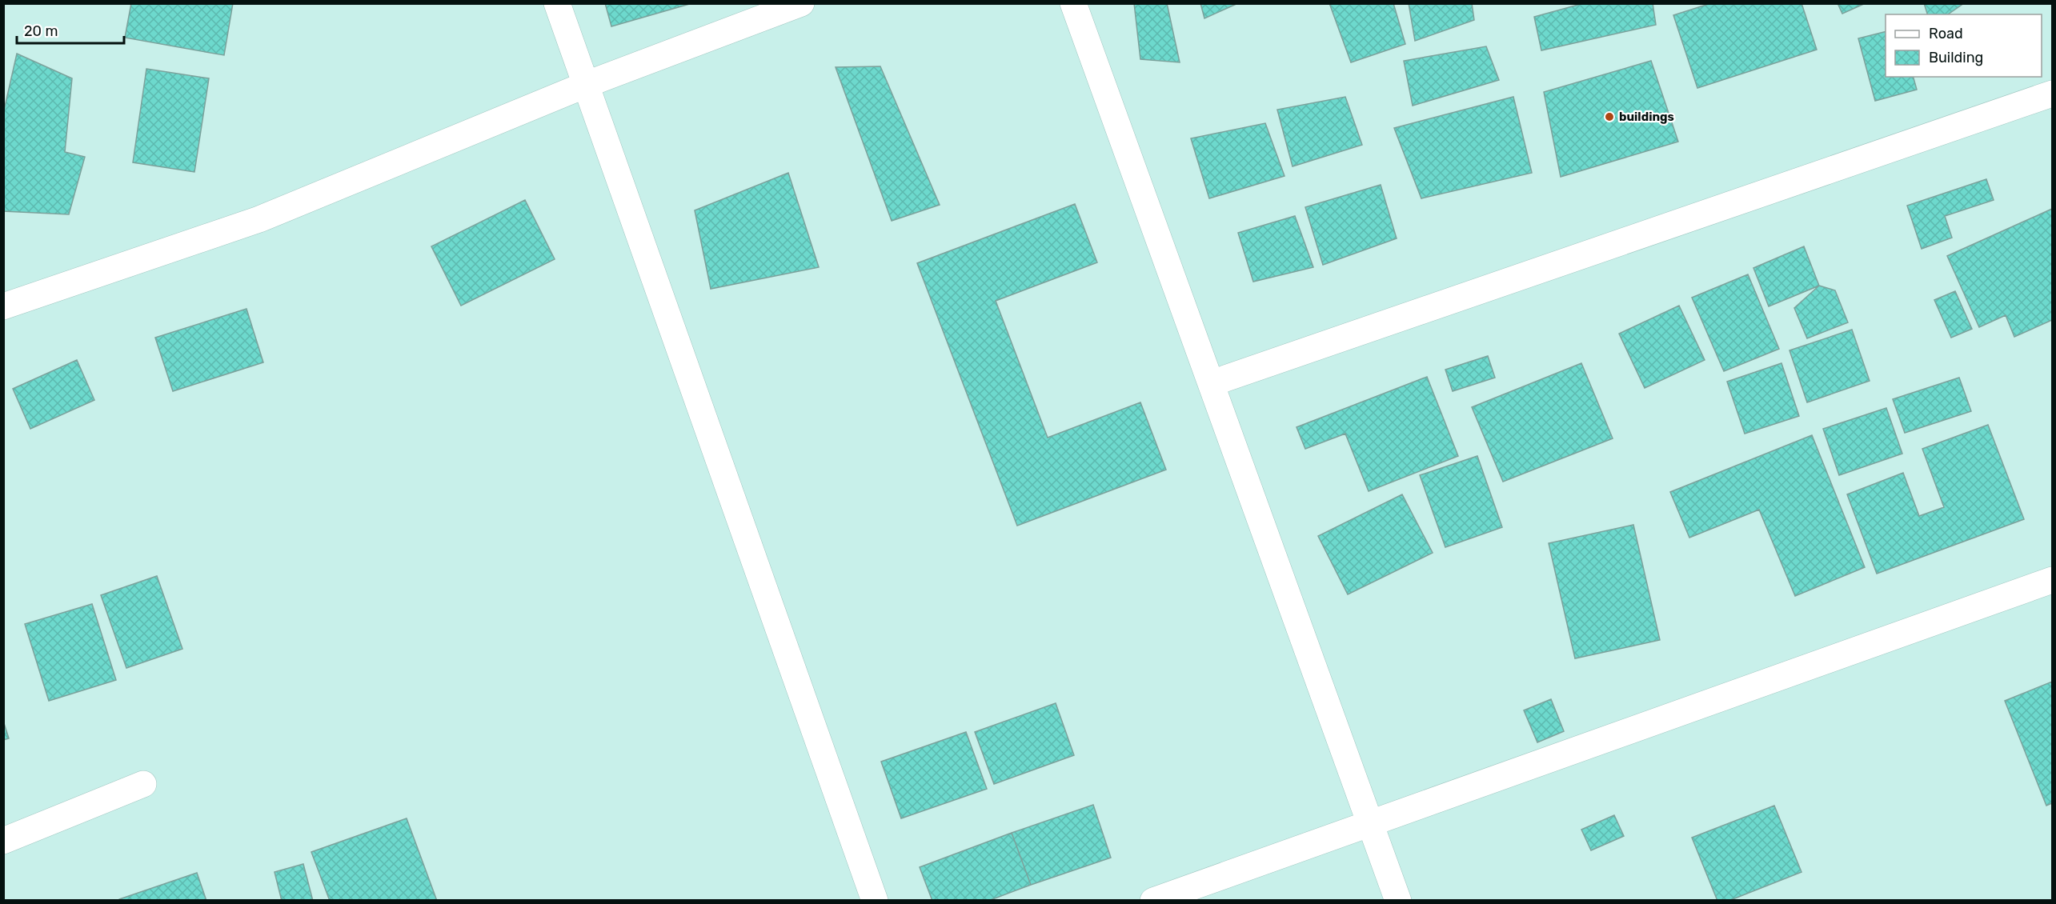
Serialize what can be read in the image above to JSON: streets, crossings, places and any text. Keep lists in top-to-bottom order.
{
  "places": ["buildings"],
  "legend": ["Road", "Building"],
  "scale_bar": "20 m"
}
